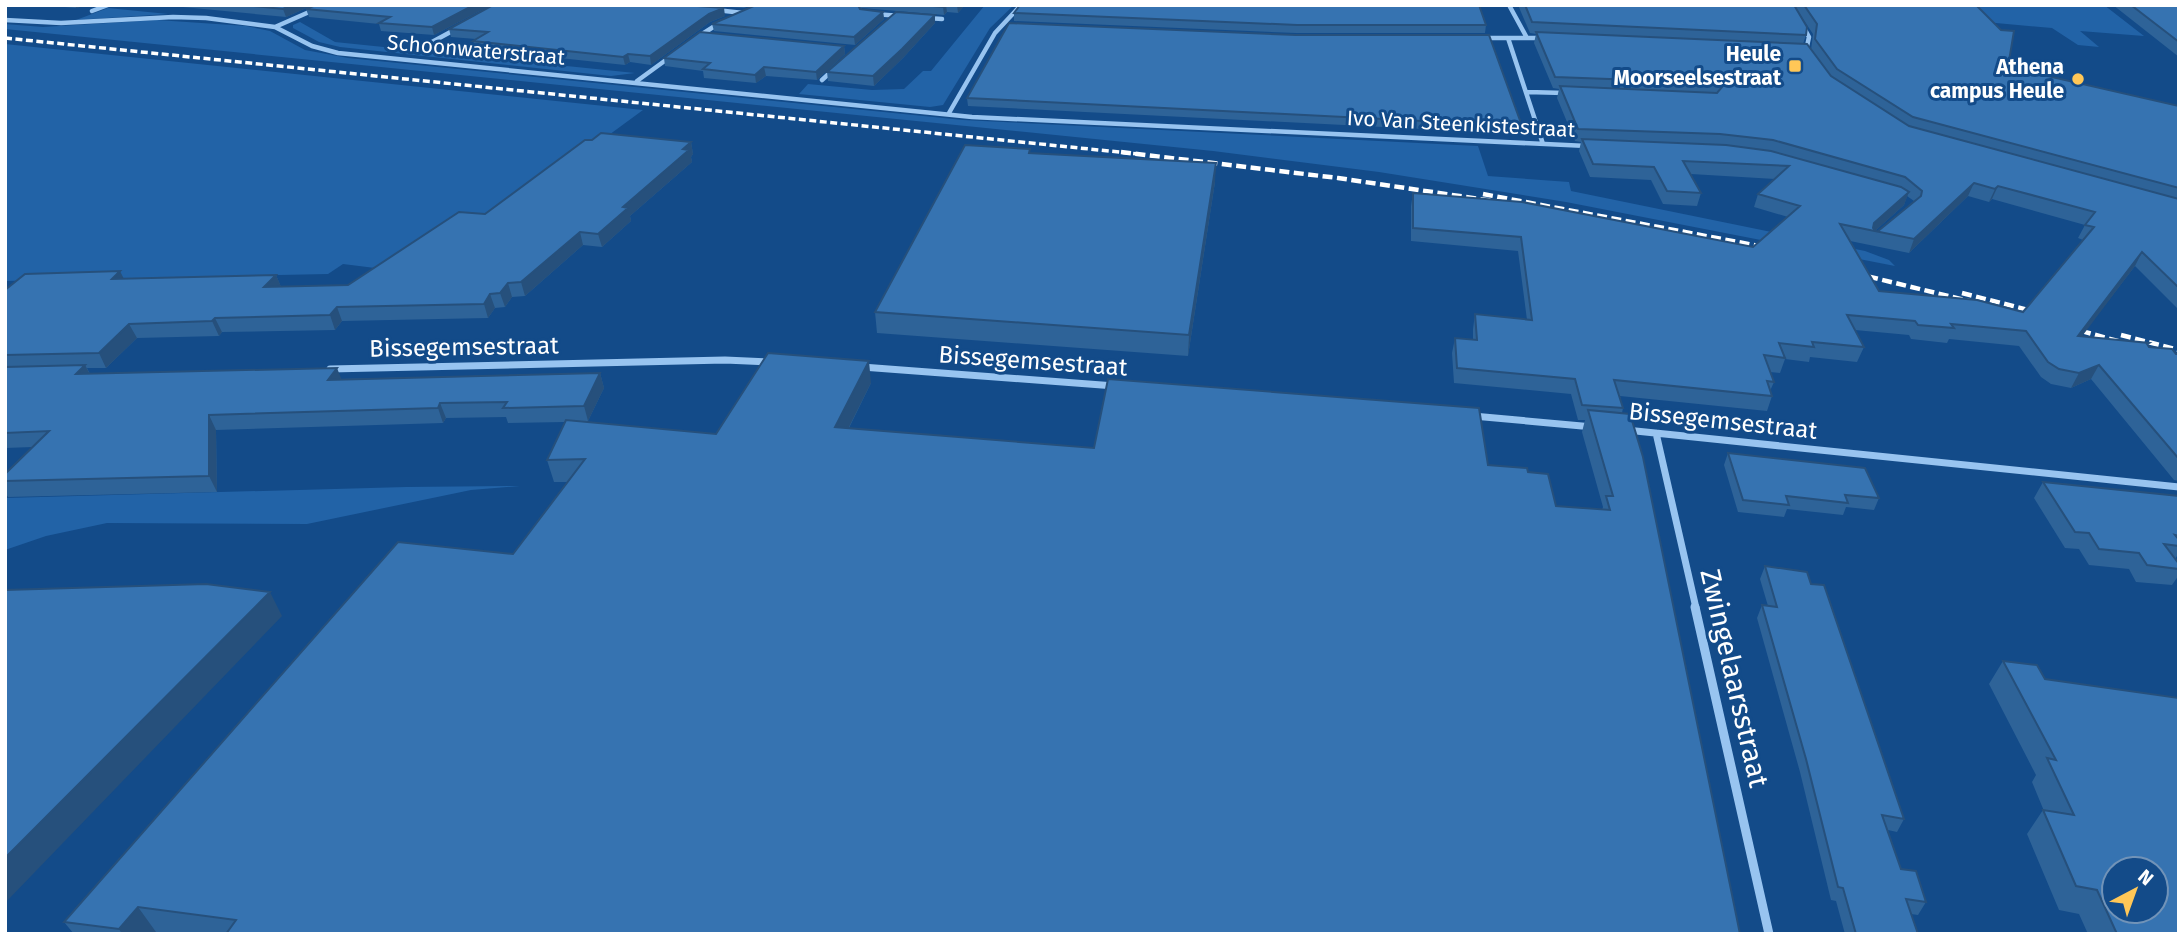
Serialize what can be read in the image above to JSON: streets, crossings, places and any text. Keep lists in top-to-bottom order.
{
  "streets": {
    "street": [
      "Schoonwaterstraat",
      "Ivo Van Steenkistestraat",
      "Bissegemsestraat",
      "Zwingelaarsstraat"
    ]
  },
  "crossings": [
    ["Schoonwaterstraat", "Ivo Van Steenkistestraat"],
    ["Bissegemsestraat", "Zwingelaarsstraat"]
  ],
  "places": {
    "transit": ["Heule Moorseelsestraat"],
    "other": ["Athena campus Heule"]
  },
  "north": "top right"
}
